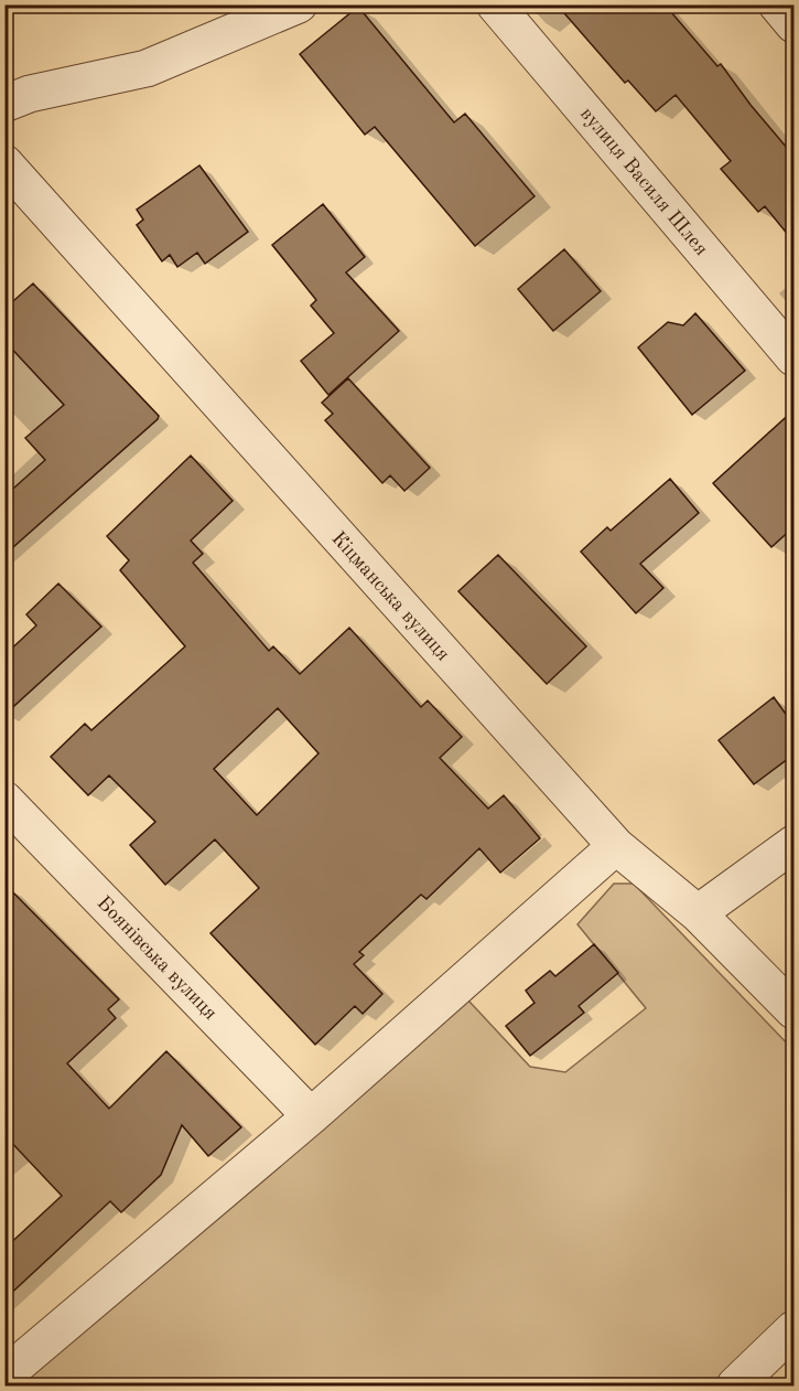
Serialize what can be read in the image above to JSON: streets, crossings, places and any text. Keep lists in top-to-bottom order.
{
  "streets": {
    "street": ["вулиця Василя Шлея", "Кіцманська вулиця", "Боянівська вулиця"]
  }
}
